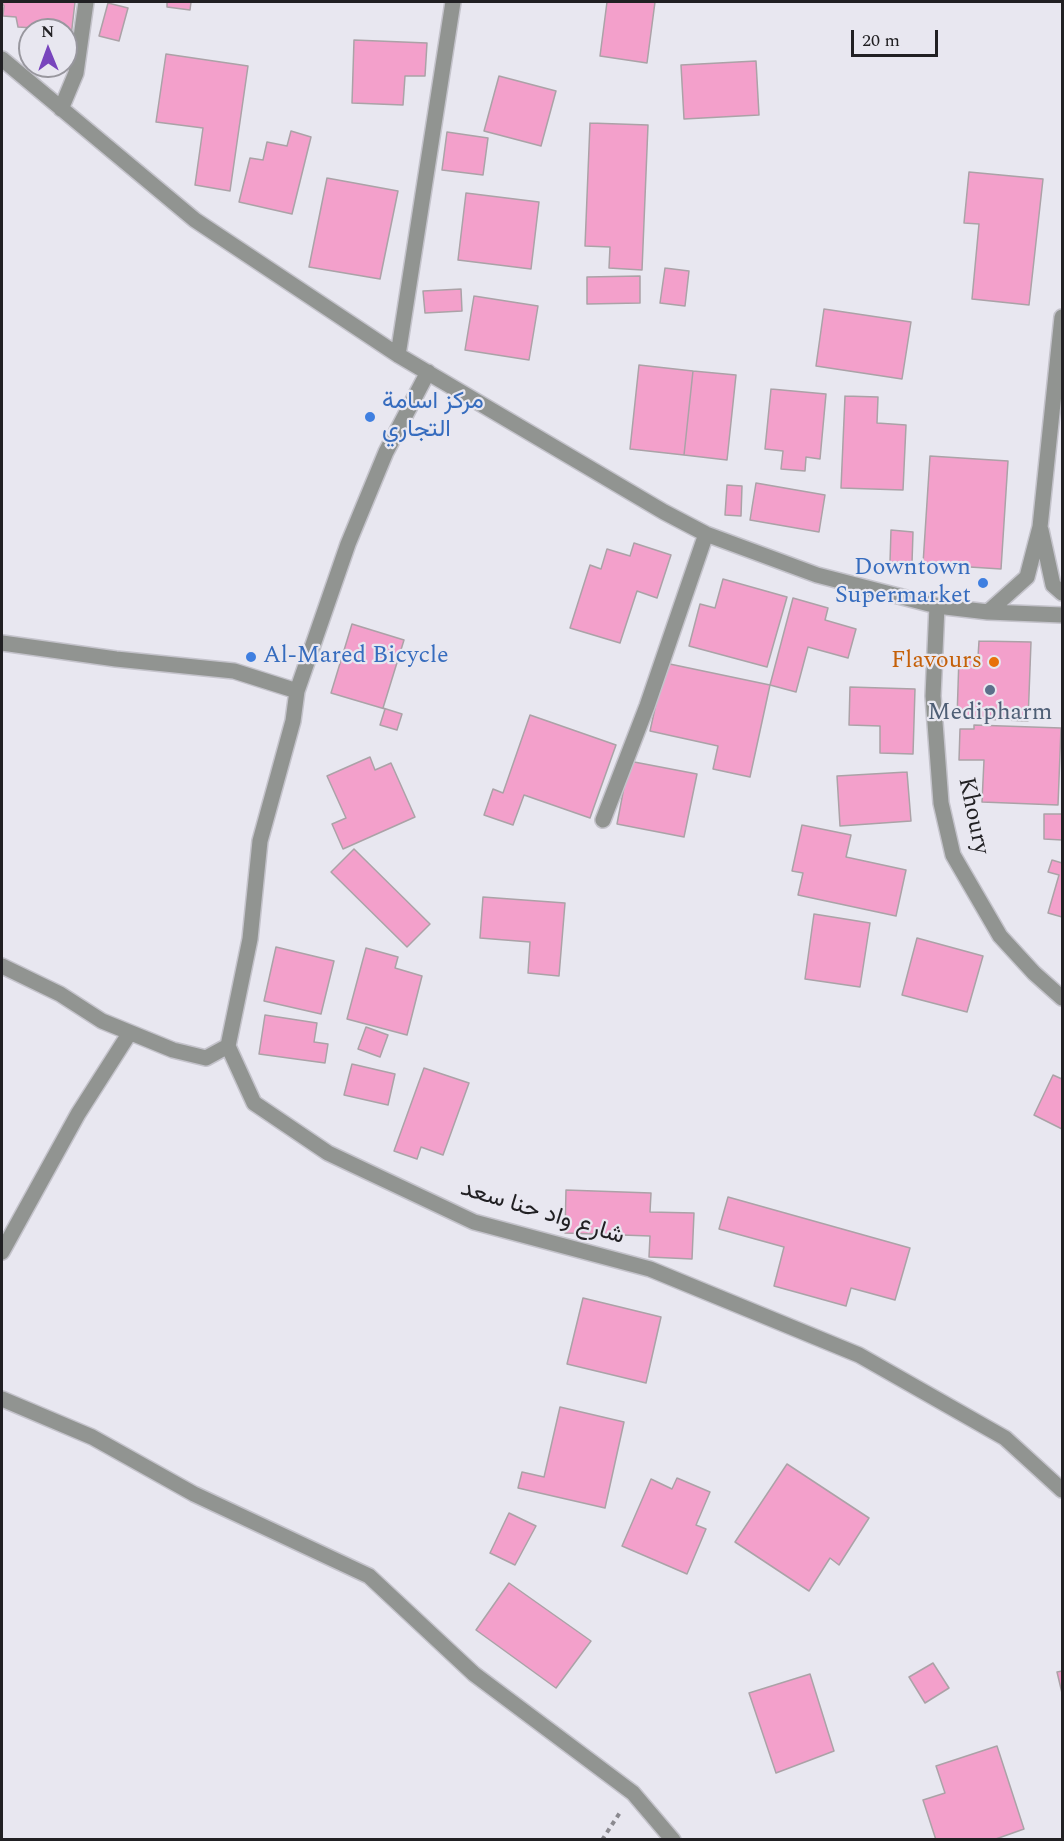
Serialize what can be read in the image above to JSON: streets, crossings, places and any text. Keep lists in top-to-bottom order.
{
  "streets": {
    "street": ["Khoury", "شارع واد حنا سعد"]
  },
  "places": [
    "مركز اسامة التجاري",
    "Downtown Supermarket",
    "Al-Mared Bicycle",
    "Flavours",
    "Medipharm"
  ],
  "scale_bar": "20 m",
  "north": "top"
}
